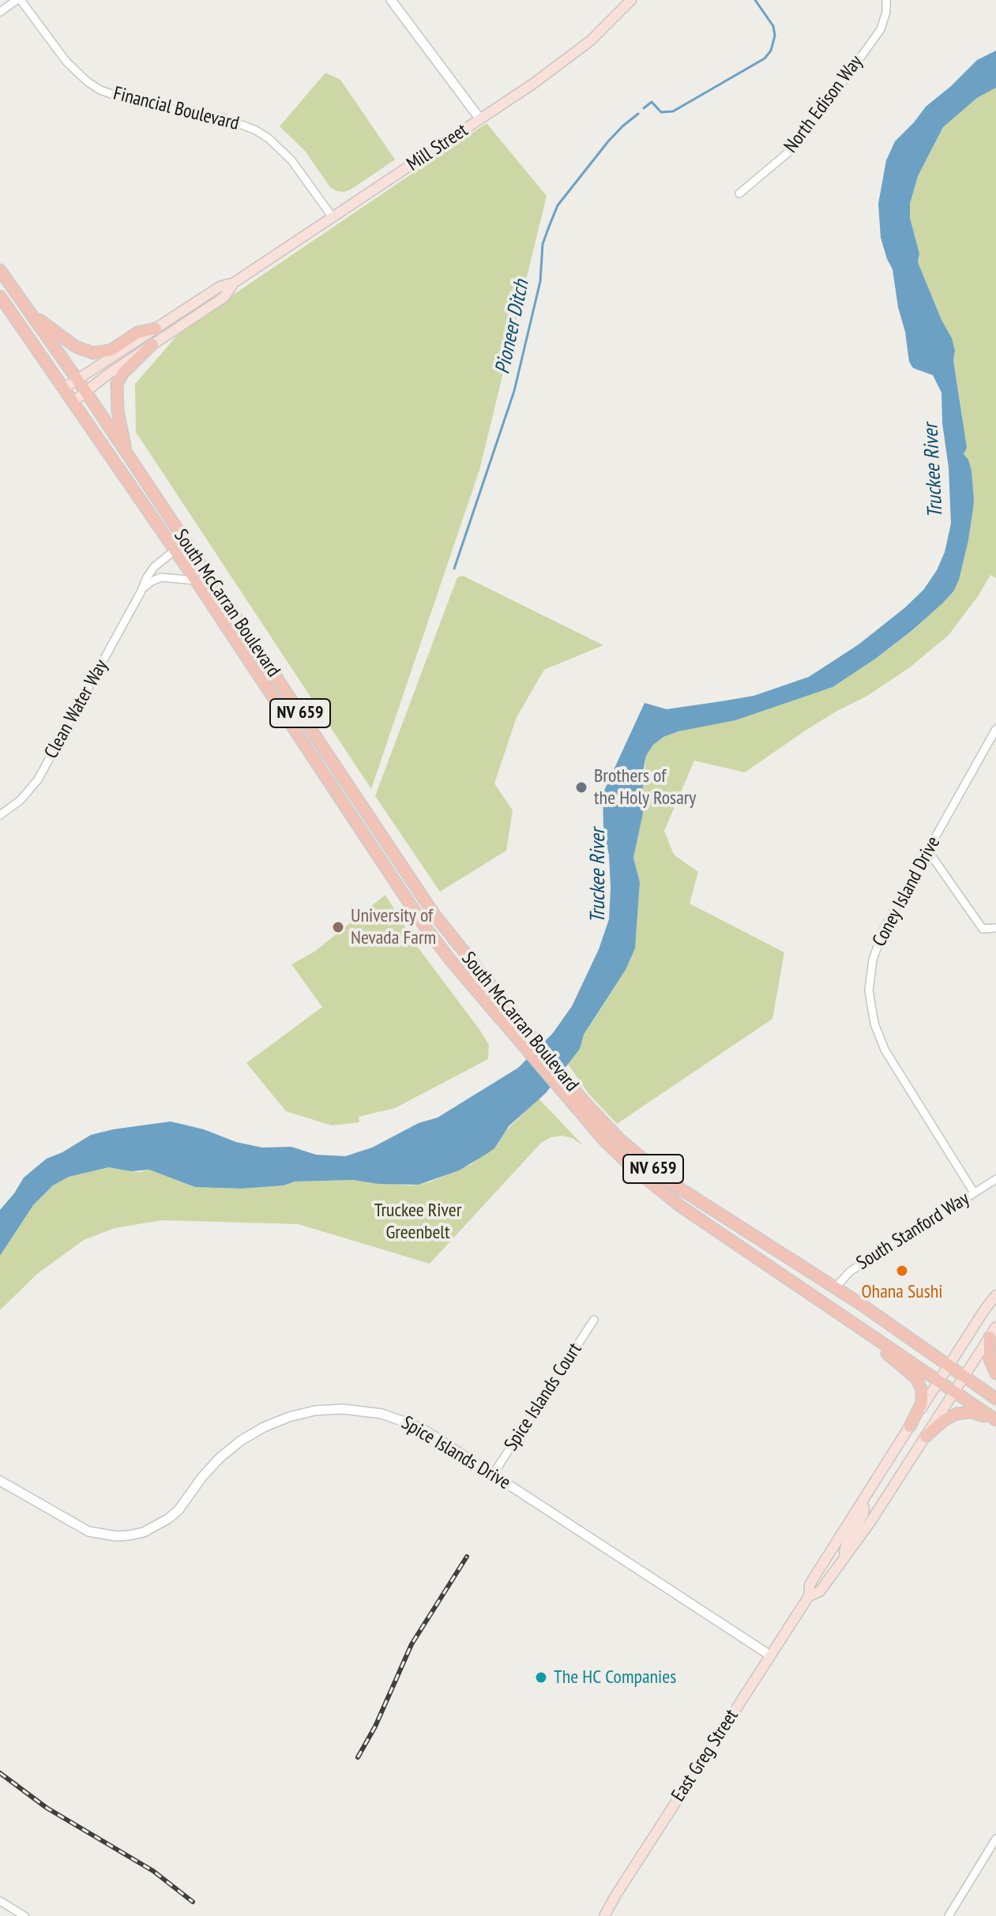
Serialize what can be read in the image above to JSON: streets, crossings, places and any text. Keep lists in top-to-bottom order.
{
  "streets": {
    "main road": [
      "Mill Street",
      "South McCarran Boulevard",
      "NV 659",
      "East Greg Street"
    ],
    "street": [
      "North Edison Way",
      "Financial Boulevard",
      "Clean Water Way",
      "Coney Island Drive",
      "South Stanford Way",
      "Spice Islands Court",
      "Spice Islands Drive"
    ]
  },
  "crossings": [
    ["Financial Boulevard", "Mill Street"],
    ["Mill Street", "South McCarran Boulevard"],
    ["South McCarran Boulevard", "Clean Water Way"],
    ["South McCarran Boulevard", "South Stanford Way"],
    ["South McCarran Boulevard", "East Greg Street"],
    ["Coney Island Drive", "South Stanford Way"],
    ["Spice Islands Court", "Spice Islands Drive"],
    ["Spice Islands Drive", "East Greg Street"]
  ],
  "water": ["Pioneer Ditch", "Truckee River"],
  "parks": ["Truckee River Greenbelt"],
  "places": [
    "Brothers of the Holy Rosary",
    "University of Nevada Farm",
    "Ohana Sushi",
    "The HC Companies"
  ]
}
